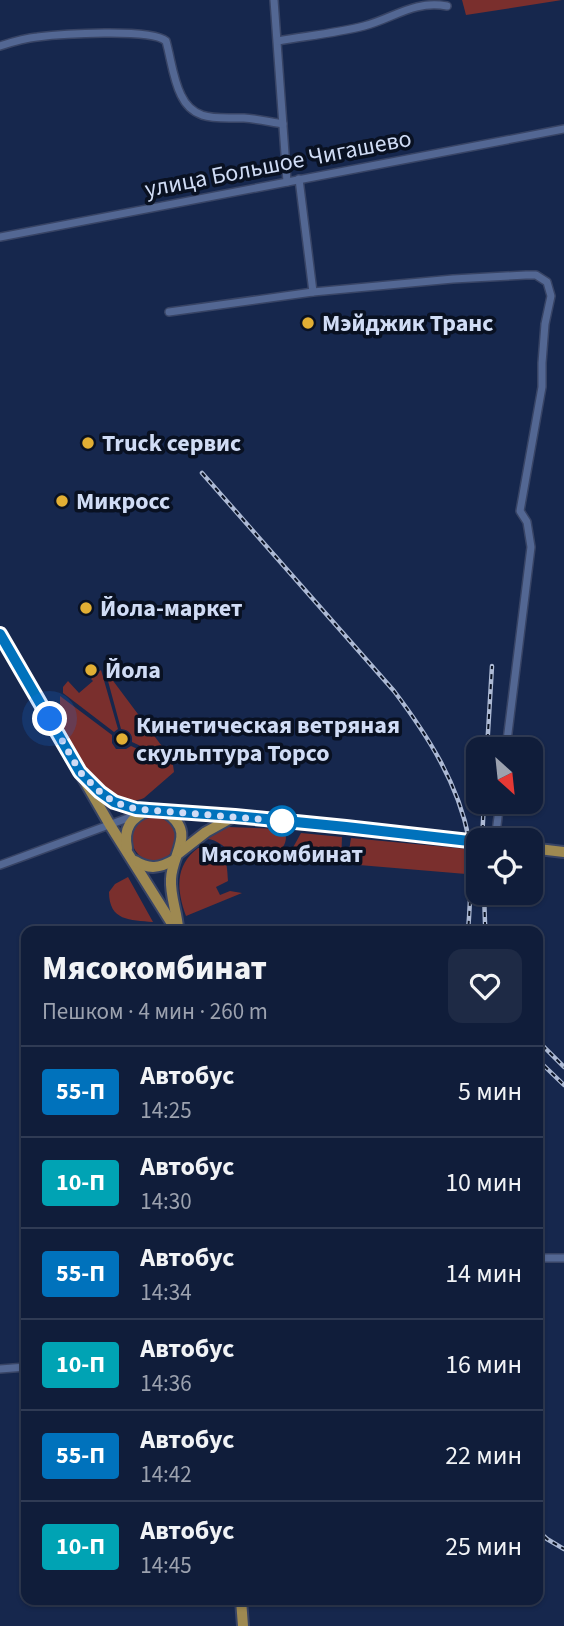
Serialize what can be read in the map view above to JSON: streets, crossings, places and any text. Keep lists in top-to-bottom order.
{
  "streets": {
    "street": ["улица Большое Чигашево"]
  },
  "places": [
    "Мэйджик Транс",
    "Truck сервис",
    "Микросс",
    "Йола-маркет",
    "Йола",
    "Кинетическая ветряная скульптура Торсо",
    "Мясокомбинат"
  ],
  "lines": ["bus line 55-П"],
  "north": "bottom right",
  "page": {
    "heading": ["Мясокомбинат", "Пешком · 4 мин · 260 m"],
    "list": [
      {
        "mark": "55-П",
        "name": "Автобус",
        "note": "14:25",
        "value": "5 мин"
      },
      {
        "mark": "10-П",
        "name": "Автобус",
        "note": "14:30",
        "value": "10 мин"
      },
      {
        "mark": "55-П",
        "name": "Автобус",
        "note": "14:34",
        "value": "14 мин"
      },
      {
        "mark": "10-П",
        "name": "Автобус",
        "note": "14:36",
        "value": "16 мин"
      },
      {
        "mark": "55-П",
        "name": "Автобус",
        "note": "14:42",
        "value": "22 мин"
      },
      {
        "mark": "10-П",
        "name": "Автобус",
        "note": "14:45",
        "value": "25 мин"
      }
    ]
  }
}
